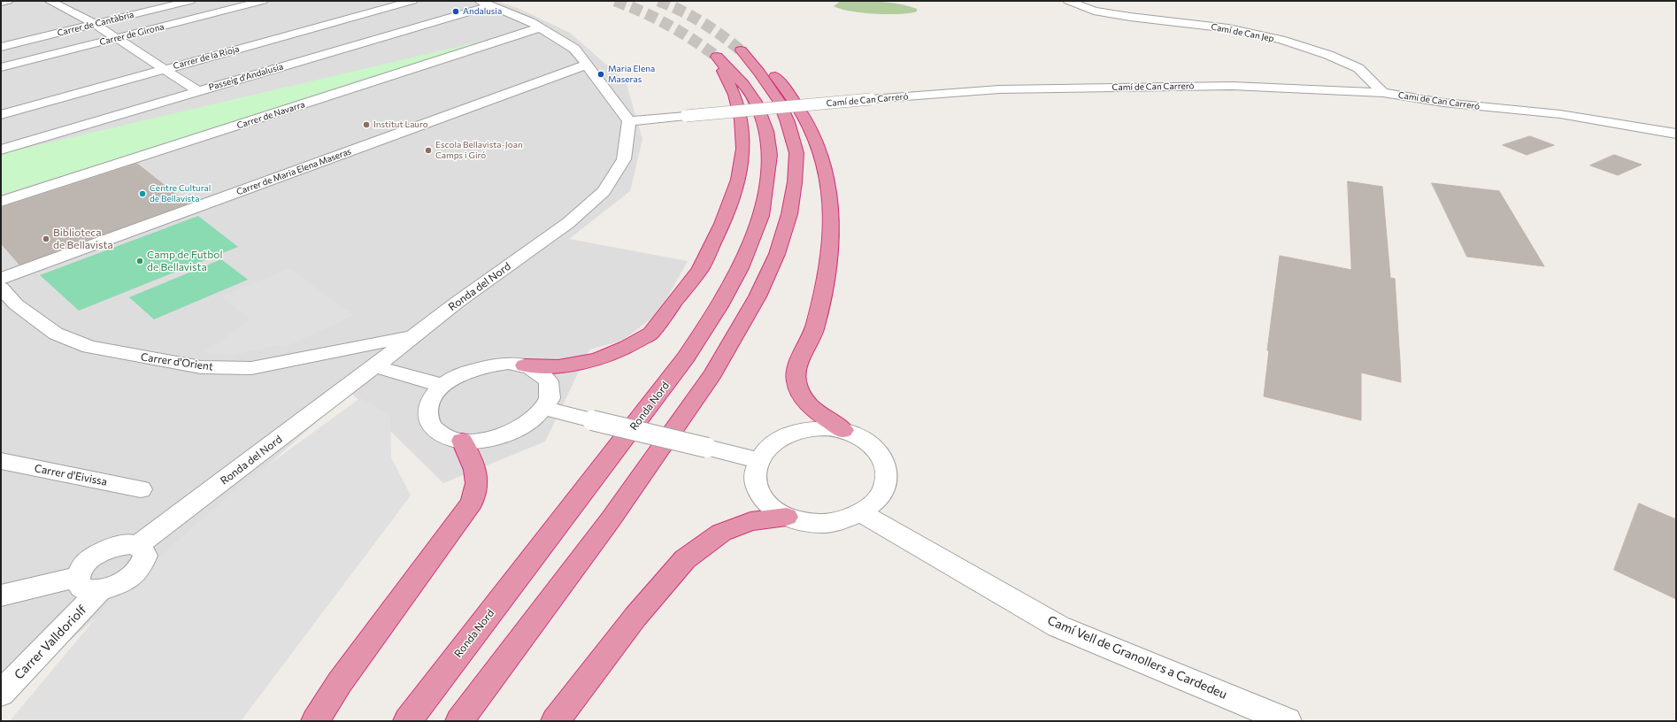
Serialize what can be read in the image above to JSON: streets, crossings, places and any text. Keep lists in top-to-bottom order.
{
  "streets": {
    "highway": ["Ronda Nord"],
    "street": [
      "Carrer de Cantàbria",
      "Camí de Can Jep",
      "Carrer de Girona",
      "Carrer de la Rioja",
      "Passeig d'Andalusia",
      "Camí de Can Carreró",
      "Carrer de Navarra",
      "Carrer de Maria Elena Maseras",
      "Ronda del Nord",
      "Carrer d'Orient",
      "Carrer d'Eivissa",
      "Carrer Valldoriolf",
      "Camí Vell de Granollers a Cardedeu"
    ]
  },
  "crossings": [
    ["Camí de Can Jep", "Camí de Can Carreró"],
    ["Camí de Can Carreró", "Ronda del Nord"],
    ["Ronda del Nord", "Carrer d'Orient"]
  ],
  "places": [
    "Andalusia",
    "Maria Elena Maseras",
    "Institut Lauro",
    "Escola Bellavista-Joan Camps i Giró",
    "Centre Cultural de Bellavista",
    "Biblioteca de Bellavista",
    "Camp de Futbol de Bellavista"
  ]
}
